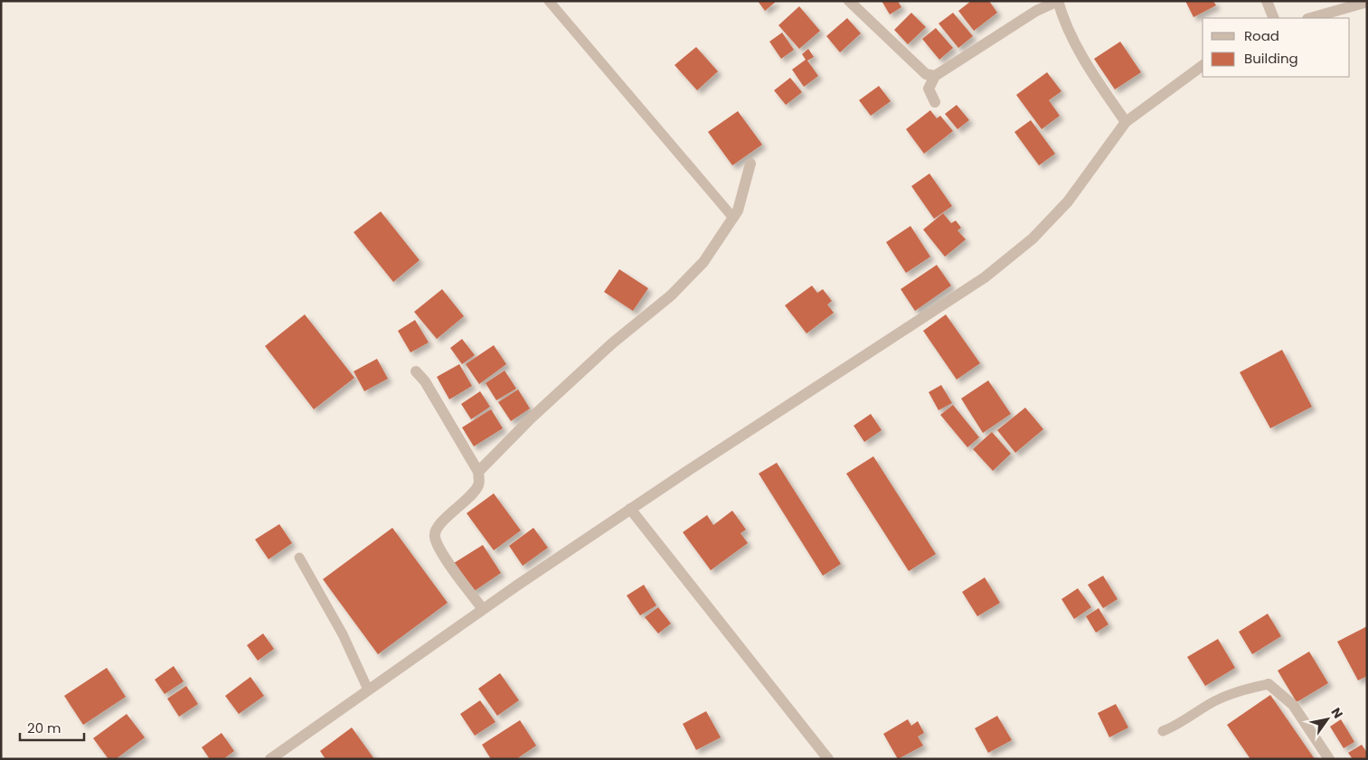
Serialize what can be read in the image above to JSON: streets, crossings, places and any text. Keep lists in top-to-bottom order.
{
  "legend": ["Road", "Building"],
  "scale_bar": "20 m",
  "north": "top right"
}
